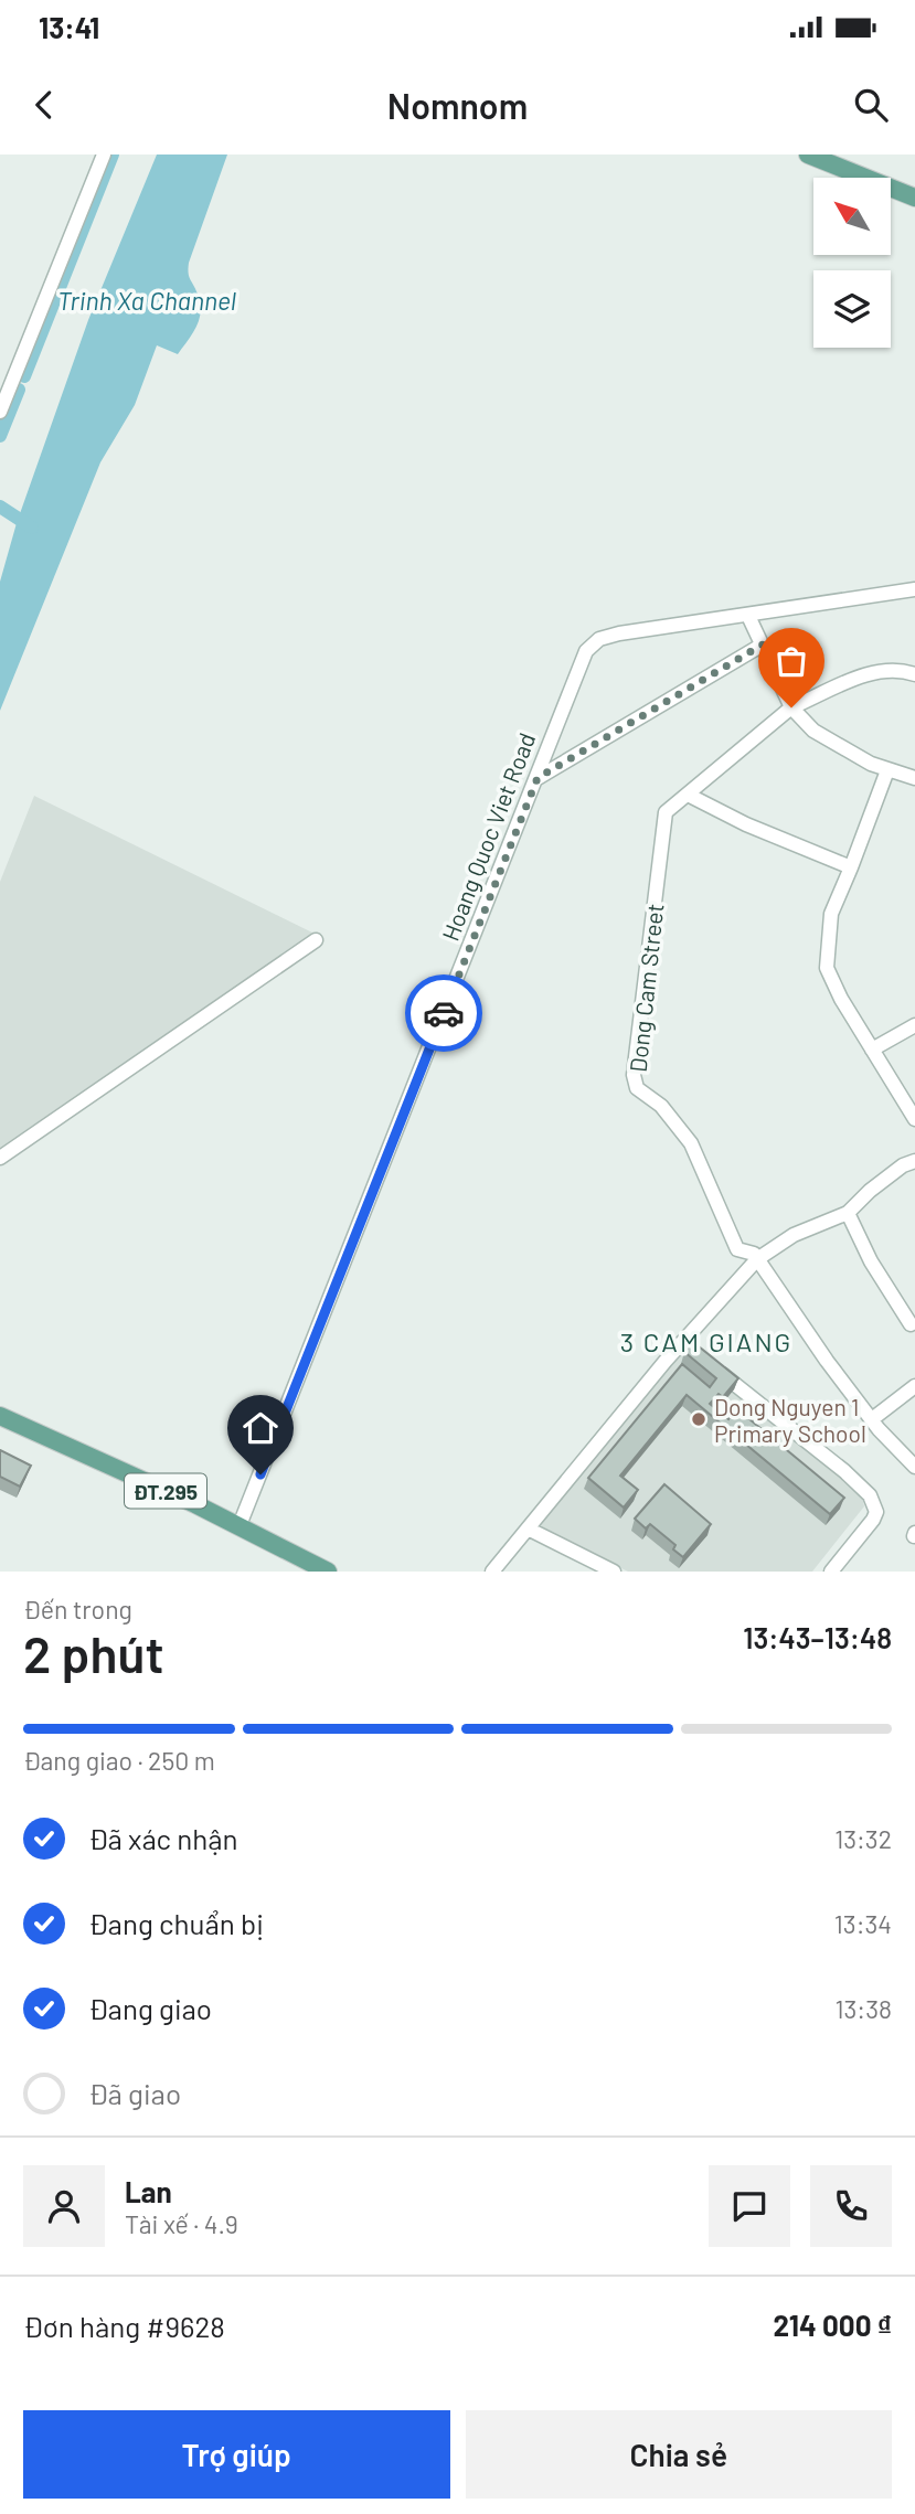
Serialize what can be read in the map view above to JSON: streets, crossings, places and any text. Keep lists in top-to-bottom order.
{
  "streets": {
    "main road": ["ĐT.295"],
    "street": ["Hoang Quoc Viet Road", "Dong Cam Street"]
  },
  "crossings": [
    ["Hoang Quoc Viet Road", "ĐT.295"]
  ],
  "districts": ["3 CAM GIANG"],
  "water": ["Trinh Xa Channel"],
  "places": ["Dong Nguyen 1 Primary School"],
  "north": "top left",
  "page": {
    "status": "13:41",
    "header": "Nomnom",
    "heading": ["2 phút", "Đến trong", "13:43–13:48"],
    "panel": [
      "Lan",
      "Tài xế · 4.9",
      "Đơn hàng #9628",
      "214 000 ₫"
    ],
    "bar": "Đang giao · 250 m",
    "list": [
      ["Đã xác nhận", "13:32"],
      ["Đang chuẩn bị", "13:34"],
      ["Đang giao", "13:38"],
      "Đã giao"
    ],
    "buttons": ["Trợ giúp", "Chia sẻ"]
  }
}
